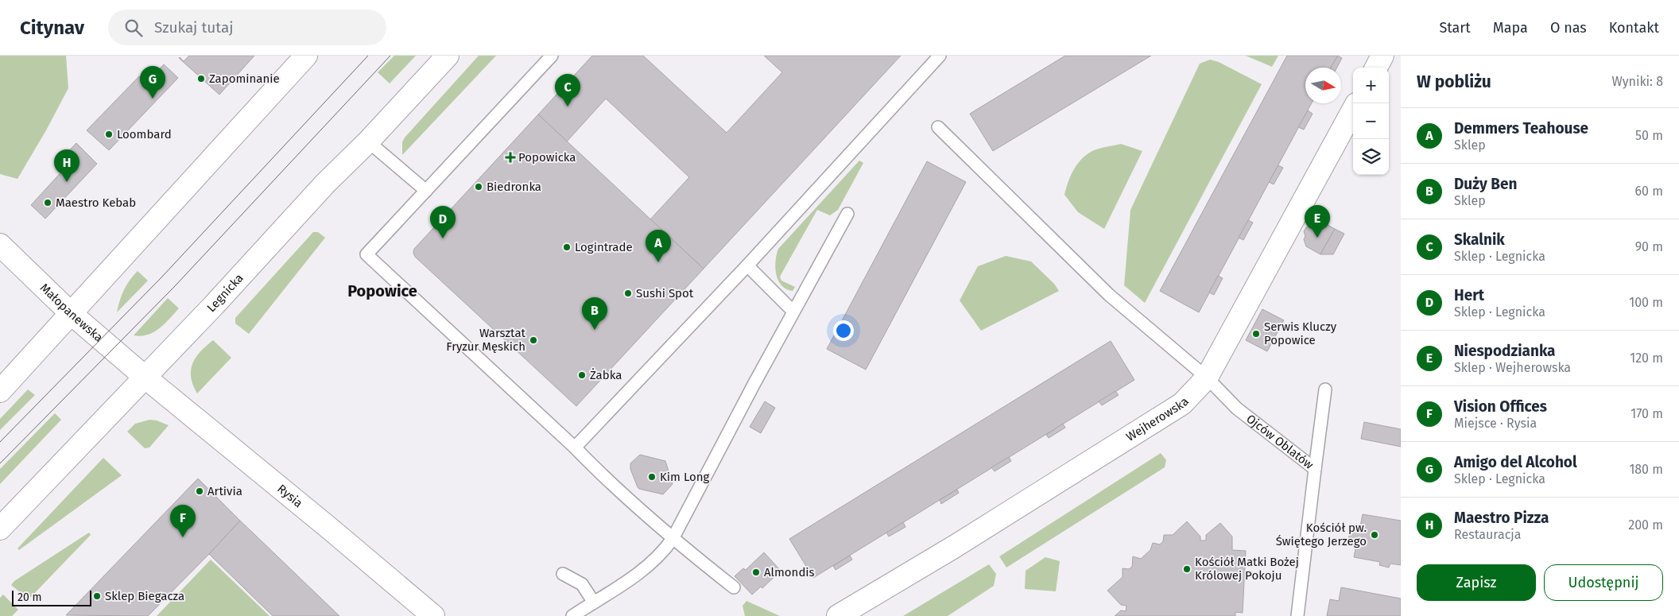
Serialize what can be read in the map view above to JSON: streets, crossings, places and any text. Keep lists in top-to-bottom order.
{
  "streets": {
    "street": [
      "Legnicka",
      "Małopanewska",
      "Wejherowska",
      "Rysia"
    ],
    "lane": ["Ojców Oblatów"]
  },
  "crossings": [
    ["Legnicka", "Małopanewska"],
    ["Legnicka", "Rysia"],
    ["Małopanewska", "Rysia"],
    ["Wejherowska", "Ojców Oblatów"]
  ],
  "districts": ["Popowice"],
  "places": {
    "other": [
      "Zapominanie",
      "Loombard",
      "Biedronka",
      "Maestro Kebab",
      "Logintrade",
      "Sushi Spot",
      "Serwis Kluczy Popowice",
      "Warsztat Fryzur Męskich",
      "Żabka",
      "Kim Long",
      "Artivia",
      "Kościół pw. Świętego Jerzego",
      "Kościół Matki Bożej Królowej Pokoju",
      "Almondis",
      "Sklep Biegacza"
    ],
    "health": ["Popowicka"]
  },
  "scale_bar": "20 m",
  "north": "right",
  "page": {
    "header": "Citynav",
    "search": "Szukaj tutaj",
    "nav": [
      "Start",
      "Mapa",
      "O nas",
      "Kontakt"
    ],
    "heading": ["W pobliżu", "Wyniki: 8"],
    "pins": [
      "G",
      "C",
      "H",
      "E",
      "D",
      "A",
      "B",
      "F"
    ],
    "map_buttons": ["+", "−"],
    "list": [
      {
        "mark": "A",
        "name": "Demmers Teahouse",
        "note": "Sklep",
        "value": "50 m"
      },
      {
        "mark": "B",
        "name": "Duży Ben",
        "note": "Sklep",
        "value": "60 m"
      },
      {
        "mark": "C",
        "name": "Skalnik",
        "note": "Sklep · Legnicka",
        "value": "90 m"
      },
      {
        "mark": "D",
        "name": "Hert",
        "note": "Sklep · Legnicka",
        "value": "100 m"
      },
      {
        "mark": "E",
        "name": "Niespodzianka",
        "note": "Sklep · Wejherowska",
        "value": "120 m"
      },
      {
        "mark": "F",
        "name": "Vision Offices",
        "note": "Miejsce · Rysia",
        "value": "170 m"
      },
      {
        "mark": "G",
        "name": "Amigo del Alcohol",
        "note": "Sklep · Legnicka",
        "value": "180 m"
      },
      {
        "mark": "H",
        "name": "Maestro Pizza",
        "note": "Restauracja",
        "value": "200 m"
      }
    ],
    "buttons": ["Zapisz", "Udostępnij"],
    "scale": "20 m"
  }
}
